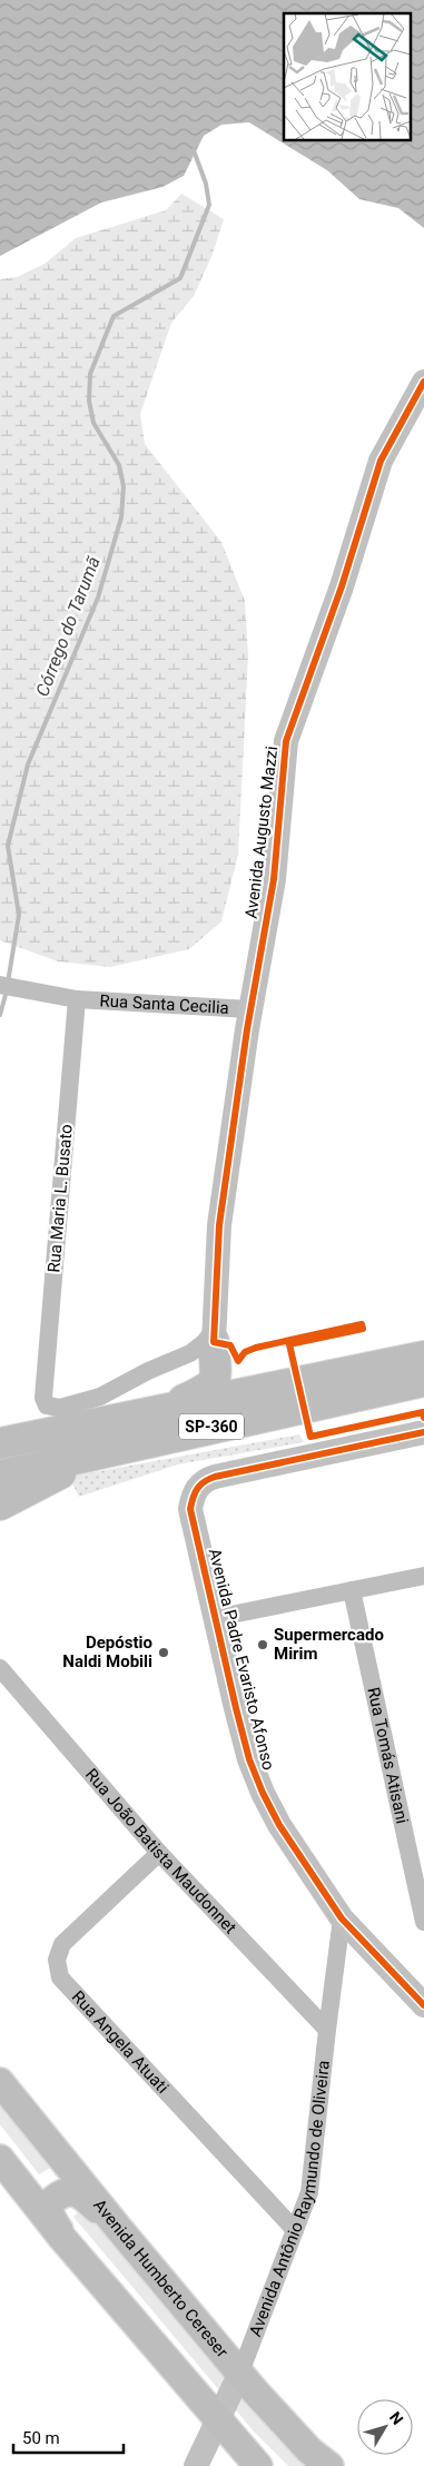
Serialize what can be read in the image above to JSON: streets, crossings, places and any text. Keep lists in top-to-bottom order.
{
  "streets": {
    "highway": ["SP-360"],
    "main road": ["Avenida Humberto Cereser"],
    "street": [
      "Avenida Augusto Mazzi",
      "Rua Santa Cecilia",
      "Rua Maria L. Busato",
      "Avenida Padre Evaristo Afonso",
      "Rua Tomás Atisani",
      "Rua João Batista Maudonnet",
      "Rua Angela Atuati",
      "Avenida Antônio Raymundo de Oliveira"
    ]
  },
  "crossings": [
    ["Avenida Augusto Mazzi", "Rua Santa Cecilia"],
    ["Avenida Augusto Mazzi", "Rua Maria L. Busato"],
    ["Rua Santa Cecilia", "Rua Maria L. Busato"],
    ["Avenida Padre Evaristo Afonso", "Avenida Antônio Raymundo de Oliveira"],
    ["Rua João Batista Maudonnet", "Rua Angela Atuati"],
    ["Rua João Batista Maudonnet", "Avenida Antônio Raymundo de Oliveira"],
    ["Rua Angela Atuati", "Avenida Antônio Raymundo de Oliveira"],
    ["Avenida Antônio Raymundo de Oliveira", "Avenida Humberto Cereser"]
  ],
  "water": ["Córrego do Tarumã"],
  "places": ["Supermercado Mirim", "Depóstio Naldi Mobili"],
  "scale_bar": "50 m",
  "north": "top right"
}
